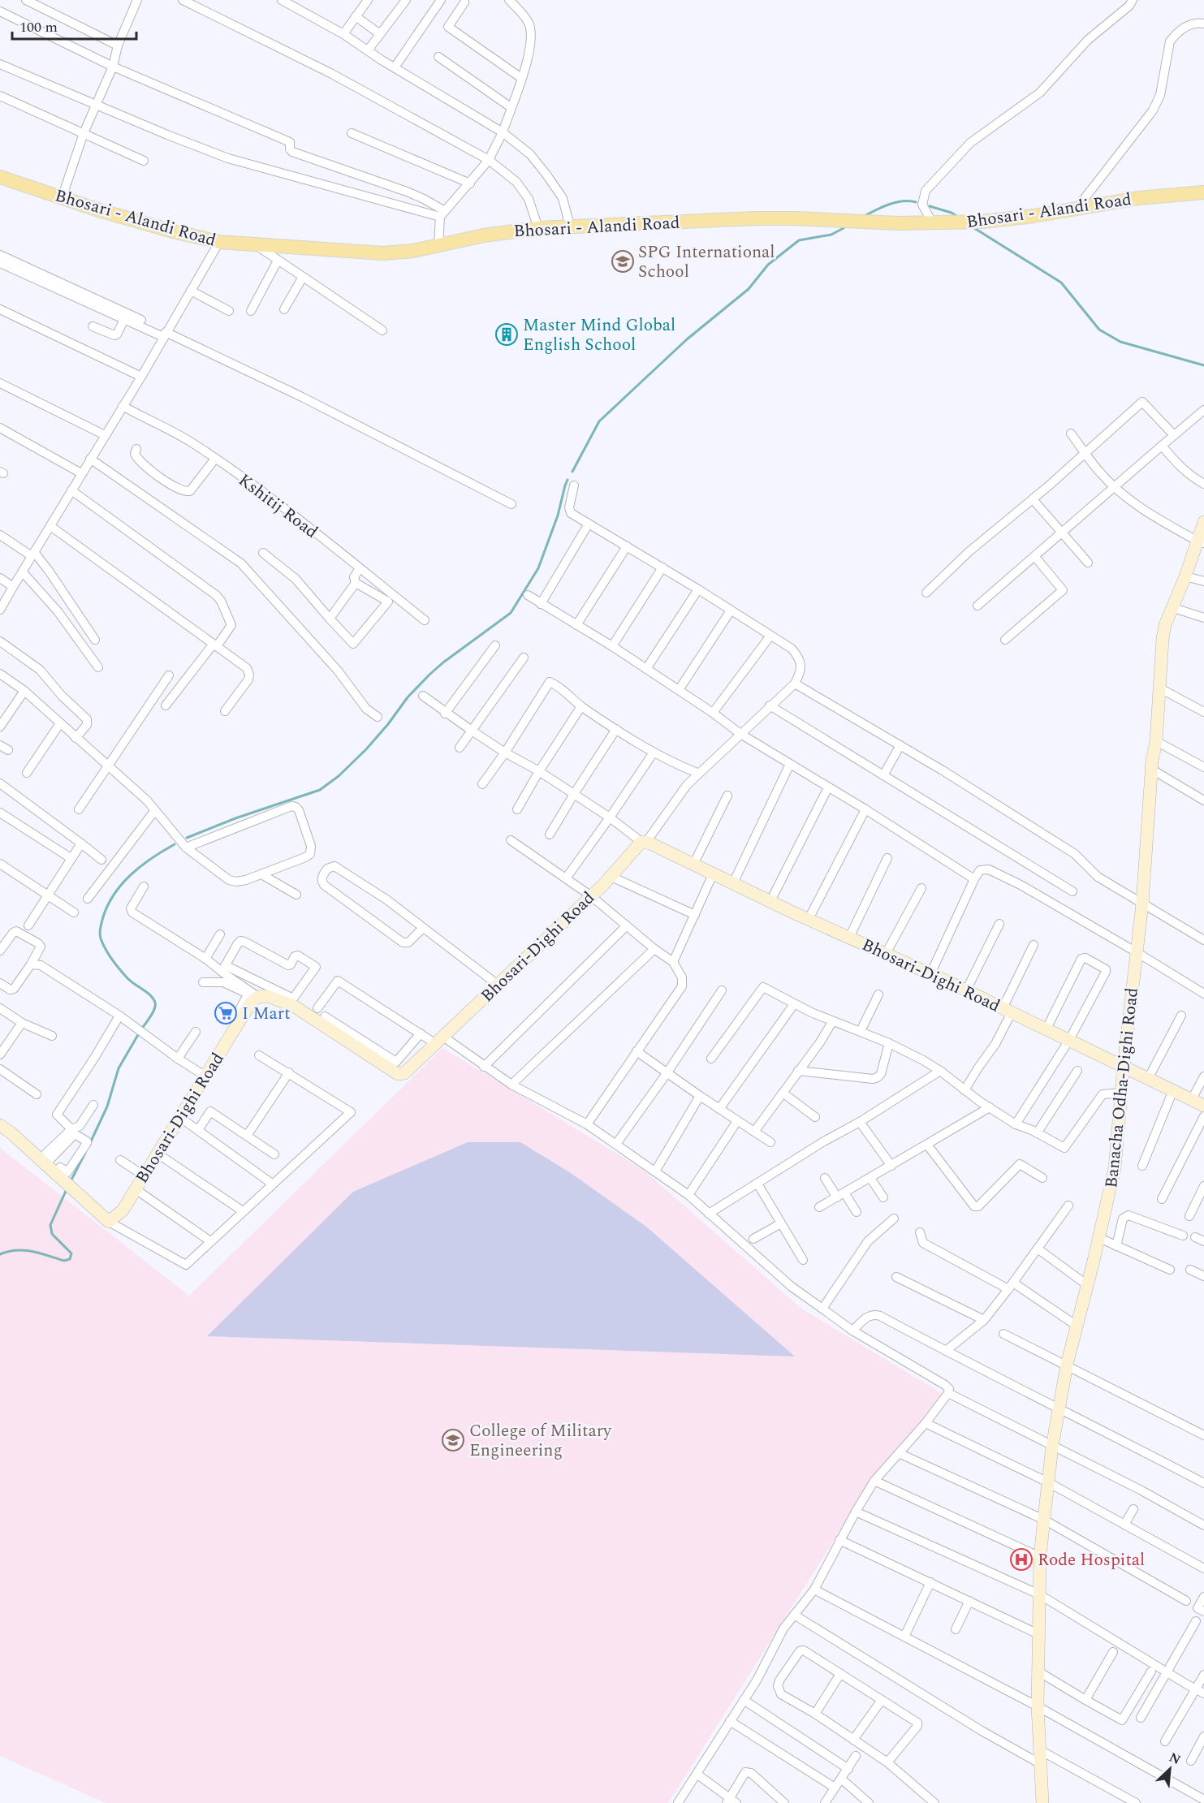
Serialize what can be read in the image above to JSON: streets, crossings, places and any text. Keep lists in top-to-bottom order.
{
  "streets": {
    "main road": ["Bhosari - Alandi Road"],
    "street": ["Kshitij Road", "Bhosari-Dighi Road", "Banacha Odha-Dighi Road"]
  },
  "crossings": [
    ["Bhosari-Dighi Road", "Banacha Odha-Dighi Road"]
  ],
  "places": {
    "school or university": ["SPG International School", "College of Military Engineering"],
    "building": ["Master Mind Global English School"],
    "supermarket": ["I Mart"],
    "hospital": ["Rode Hospital"]
  },
  "scale_bar": "100 m",
  "north": "top right"
}
